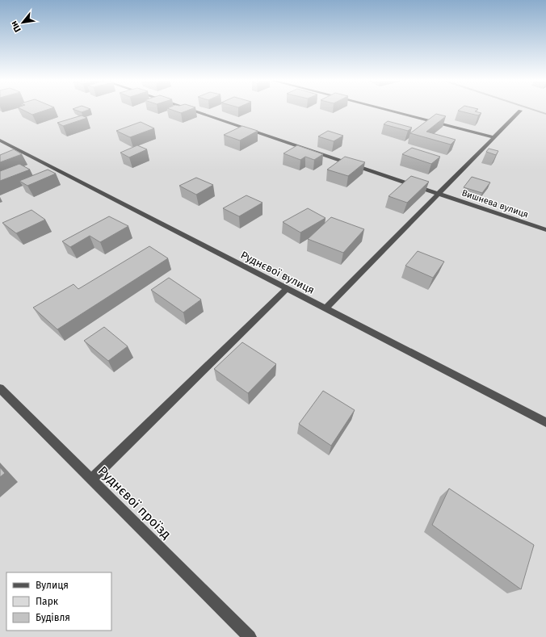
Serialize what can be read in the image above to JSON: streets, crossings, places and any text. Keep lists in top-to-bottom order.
{
  "streets": {
    "street": ["Вишнева вулиця", "Руднєвої вулиця", "Руднєвої проїзд"]
  },
  "legend": ["Вулиця", "Парк", "Будівля"],
  "north": "bottom left"
}
